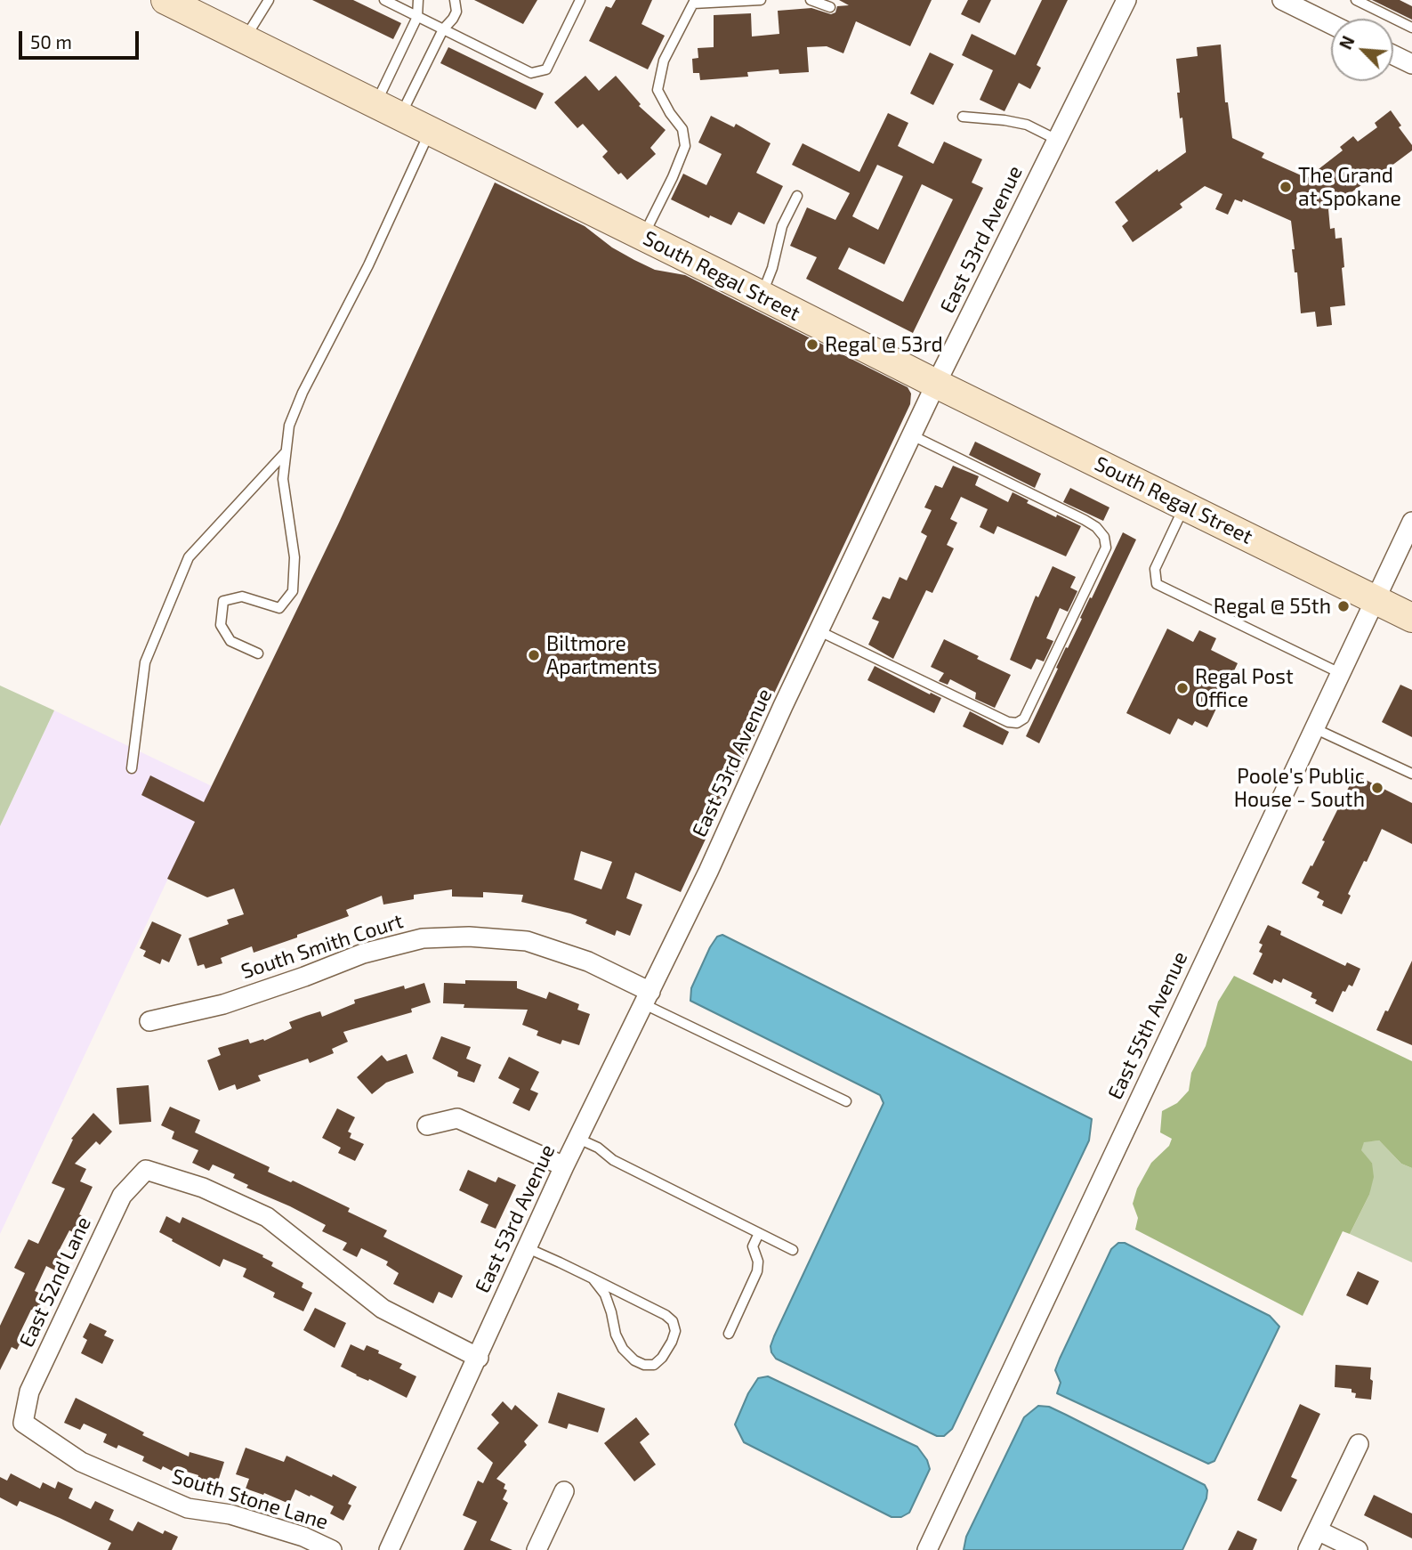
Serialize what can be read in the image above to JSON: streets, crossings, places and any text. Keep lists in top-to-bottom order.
{
  "streets": {
    "main road": ["South Regal Street"],
    "street": [
      "East 53rd Avenue",
      "South Smith Court",
      "East 55th Avenue",
      "East 52nd Lane",
      "South Stone Lane"
    ]
  },
  "crossings": [
    ["East 53rd Avenue", "South Regal Street"],
    ["East 53rd Avenue", "South Smith Court"],
    ["East 53rd Avenue", "East 52nd Lane"],
    ["South Regal Street", "East 55th Avenue"],
    ["East 52nd Lane", "South Stone Lane"]
  ],
  "places": [
    "The Grand at Spokane",
    "Regal @ 53rd",
    "Regal @ 55th",
    "Biltmore Apartments",
    "Regal Post Office",
    "Poole's Public House - South"
  ],
  "scale_bar": "50 m",
  "north": "top left"
}
